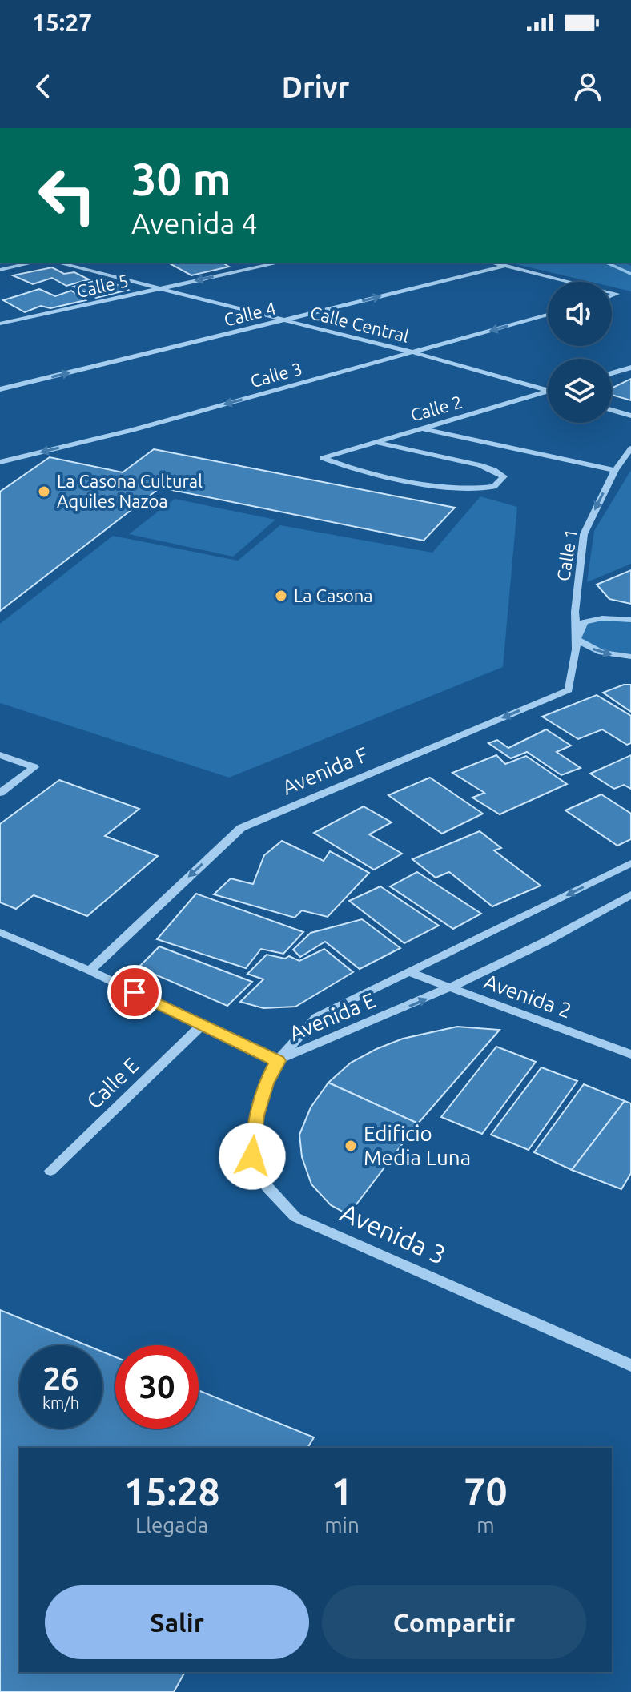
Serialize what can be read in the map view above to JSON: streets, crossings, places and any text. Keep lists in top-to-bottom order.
{
  "streets": {
    "street": [
      "Calle 5",
      "Calle 4",
      "Calle Central",
      "Calle 3",
      "Calle 2",
      "Calle 1",
      "Avenida F",
      "Avenida 2",
      "Avenida E",
      "Calle E",
      "Avenida 3"
    ]
  },
  "crossings": [
    ["Calle 5", "Calle Central"],
    ["Calle 4", "Calle Central"],
    ["Calle Central", "Calle 3"],
    ["Calle 1", "Avenida F"],
    ["Avenida 2", "Avenida E"],
    ["Avenida E", "Avenida 3"]
  ],
  "one_way": [
    "Calle 5",
    "Calle 4",
    "Calle 3",
    "Calle 1",
    "Avenida F"
  ],
  "places": ["La Casona Cultural Aquiles Nazoa", "La Casona", "Edificio Media Luna"],
  "page": {
    "status": "15:27",
    "header": "Drivr",
    "turn": ["30 m", "Avenida 4"],
    "speed": "26 km/h",
    "limit": "30",
    "eta": [
      "15:28",
      "Llegada",
      "1",
      "min",
      "70",
      "m"
    ],
    "buttons": ["Salir", "Compartir"]
  }
}
